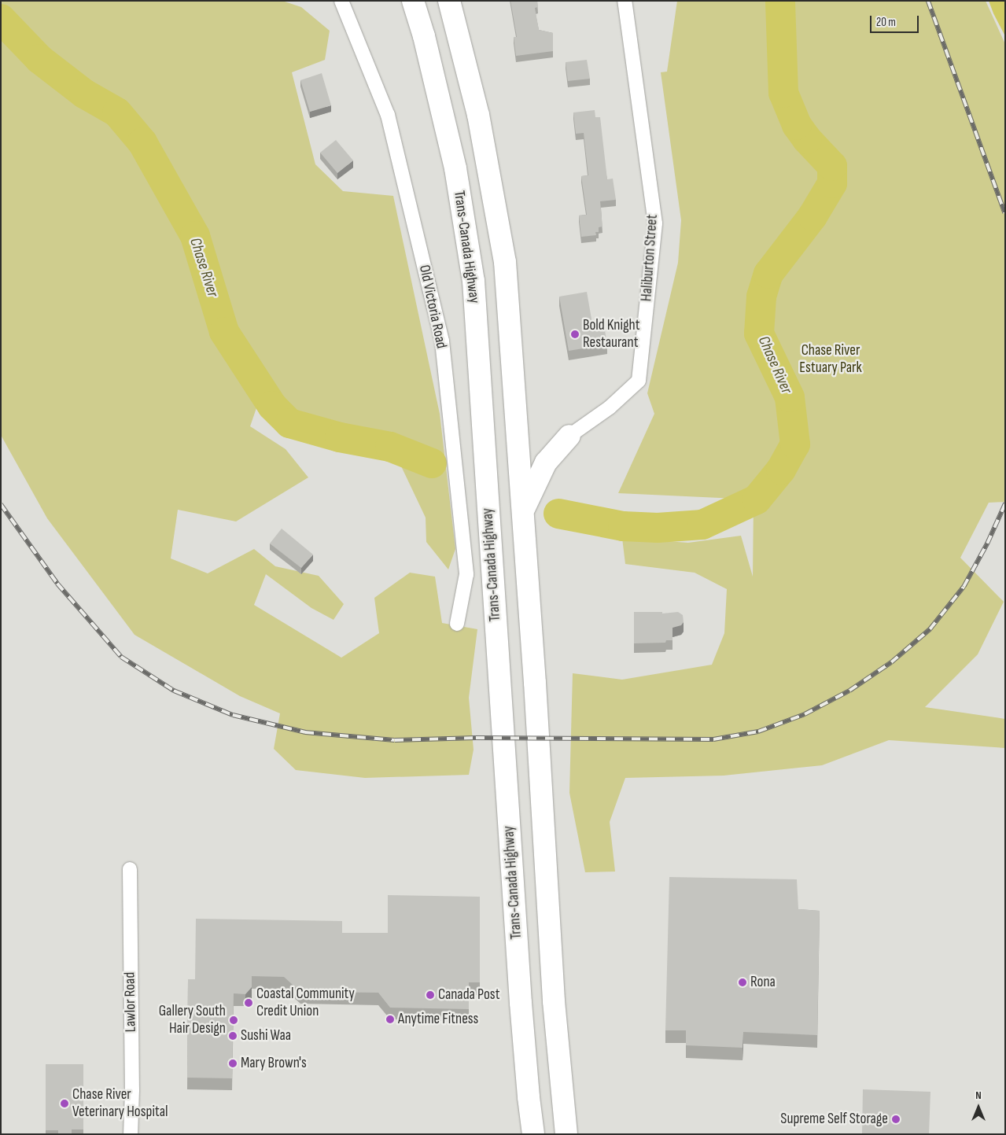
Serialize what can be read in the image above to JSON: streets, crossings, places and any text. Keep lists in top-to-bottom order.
{
  "streets": {
    "highway": ["Trans-Canada Highway"],
    "street": ["Haliburton Street", "Old Victoria Road", "Lawlor Road"]
  },
  "water": ["Chase River"],
  "parks": ["Chase River Estuary Park"],
  "places": [
    "Bold Knight Restaurant",
    "Rona",
    "Canada Post",
    "Coastal Community Credit Union",
    "Anytime Fitness",
    "Gallery South Hair Design",
    "Sushi Waa",
    "Mary Brown's",
    "Chase River Veterinary Hospital",
    "Supreme Self Storage"
  ],
  "scale_bar": "20 m",
  "north": "top"
}
